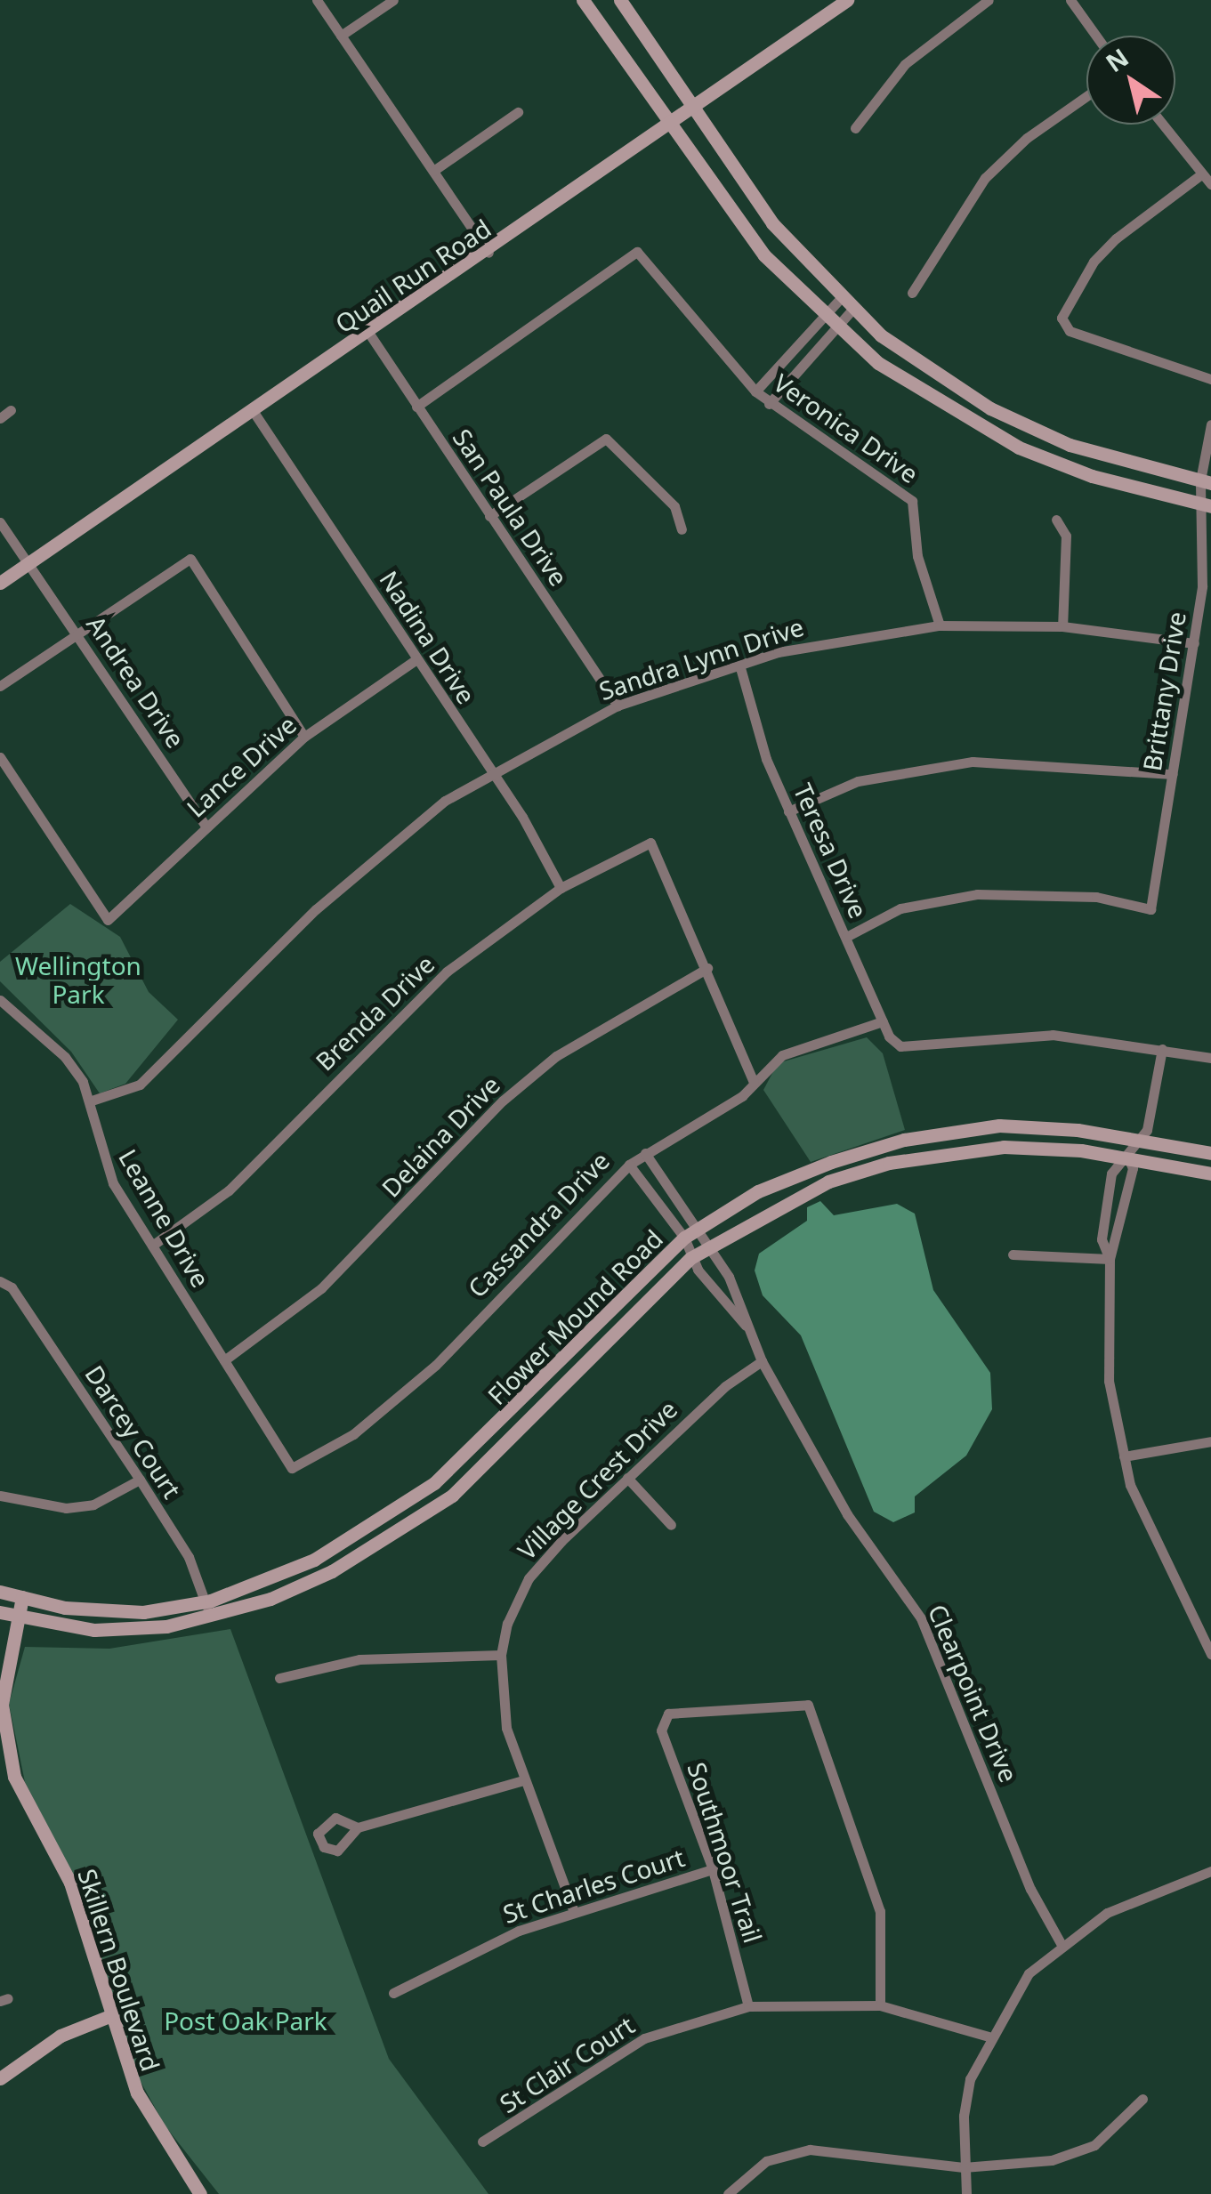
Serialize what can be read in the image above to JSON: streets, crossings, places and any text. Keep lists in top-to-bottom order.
{
  "streets": {
    "main road": ["Quail Run Road", "Flower Mound Road", "Skillern Boulevard"],
    "street": [
      "Veronica Drive",
      "San Paula Drive",
      "Nadina Drive",
      "Sandra Lynn Drive",
      "Andrea Drive",
      "Brittany Drive",
      "Lance Drive",
      "Teresa Drive",
      "Brenda Drive",
      "Delaina Drive",
      "Leanne Drive",
      "Cassandra Drive",
      "Darcey Court",
      "Village Crest Drive",
      "Clearpoint Drive",
      "Southmoor Trail",
      "St Charles Court",
      "St Clair Court"
    ]
  },
  "crossings": [
    ["Quail Run Road", "San Paula Drive"],
    ["Quail Run Road", "Nadina Drive"],
    ["Quail Run Road", "Andrea Drive"],
    ["Veronica Drive", "San Paula Drive"],
    ["Veronica Drive", "Sandra Lynn Drive"],
    ["San Paula Drive", "Sandra Lynn Drive"],
    ["Nadina Drive", "Sandra Lynn Drive"],
    ["Nadina Drive", "Lance Drive"],
    ["Nadina Drive", "Brenda Drive"],
    ["Sandra Lynn Drive", "Brittany Drive"],
    ["Sandra Lynn Drive", "Teresa Drive"],
    ["Sandra Lynn Drive", "Leanne Drive"],
    ["Andrea Drive", "Lance Drive"],
    ["Brittany Drive", "Teresa Drive"],
    ["Teresa Drive", "Cassandra Drive"],
    ["Brenda Drive", "Delaina Drive"],
    ["Brenda Drive", "Leanne Drive"],
    ["Delaina Drive", "Leanne Drive"],
    ["Leanne Drive", "Cassandra Drive"],
    ["Cassandra Drive", "Clearpoint Drive"],
    ["Flower Mound Road", "Darcey Court"],
    ["Flower Mound Road", "Clearpoint Drive"],
    ["Flower Mound Road", "Skillern Boulevard"],
    ["Village Crest Drive", "Clearpoint Drive"],
    ["Village Crest Drive", "St Charles Court"],
    ["Southmoor Trail", "St Charles Court"],
    ["Southmoor Trail", "St Clair Court"]
  ],
  "parks": ["Wellington Park", "Post Oak Park"],
  "north": "top left"
}
